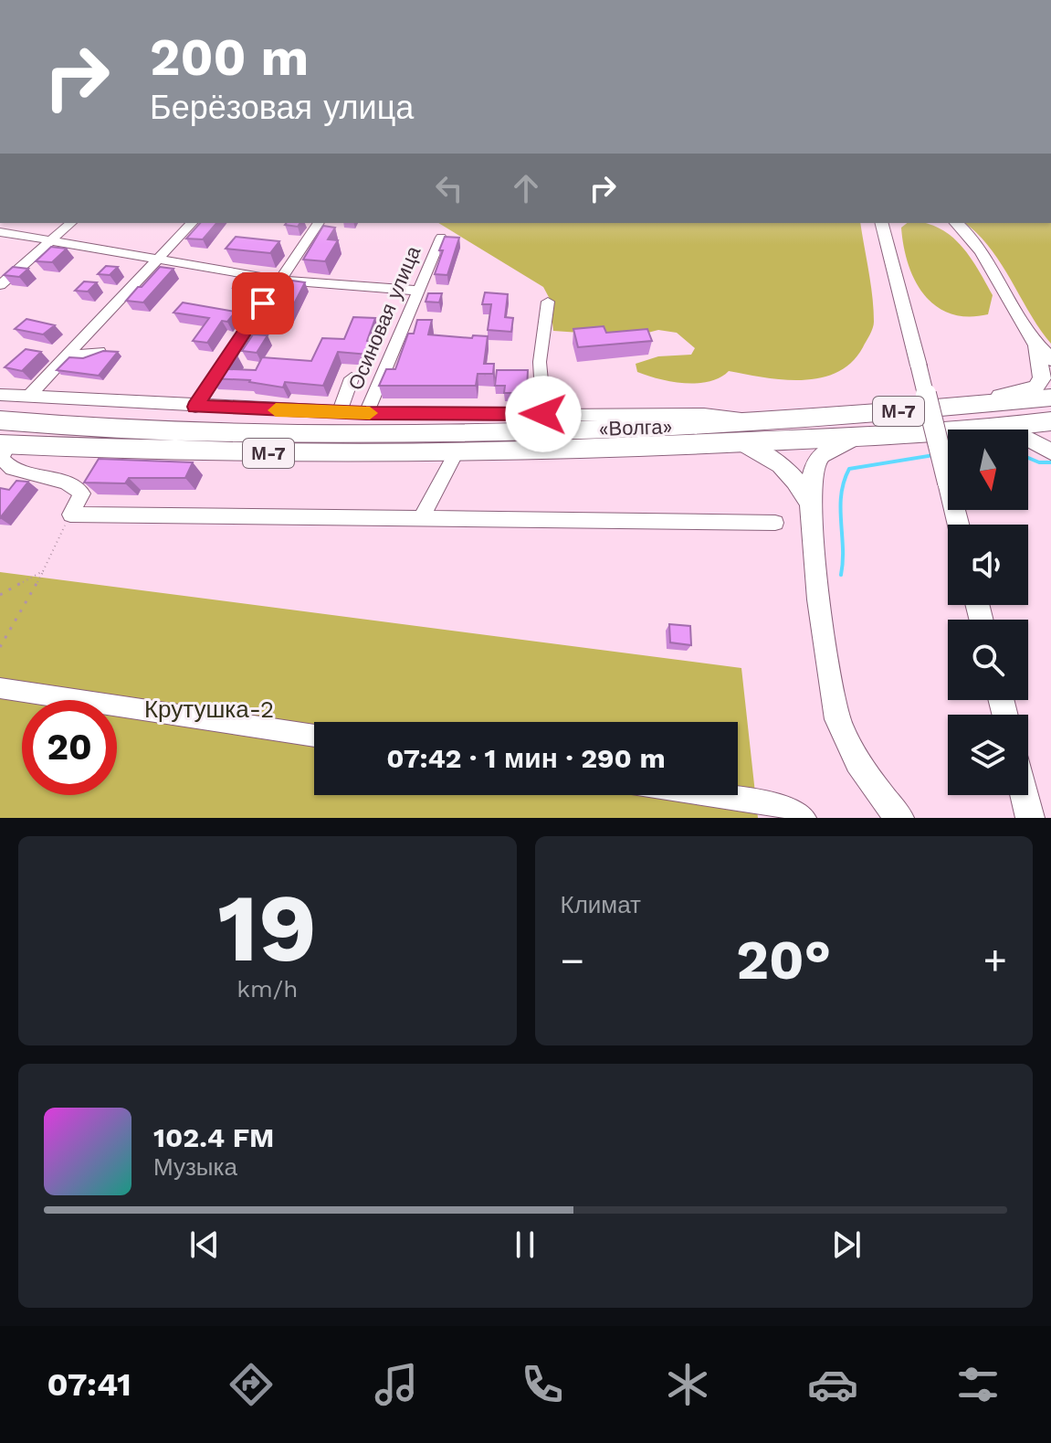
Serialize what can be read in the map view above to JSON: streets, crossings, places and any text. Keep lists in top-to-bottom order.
{
  "streets": {
    "highway": ["М-7", "«Волга»"],
    "street": ["Осиновая улица"]
  },
  "parks": ["Крутушка-2"],
  "north": "bottom",
  "page": {
    "turn": ["200 m", "Берёзовая улица"],
    "limit": "20",
    "trip": "07:42 · 1 мин · 290 m",
    "tile": [
      ["19", "km/h"],
      "Климат"
    ],
    "heat": ["−", "20°", "+"],
    "song": ["102.4 FM", "Музыка"],
    "tabs": "07:41"
  }
}
